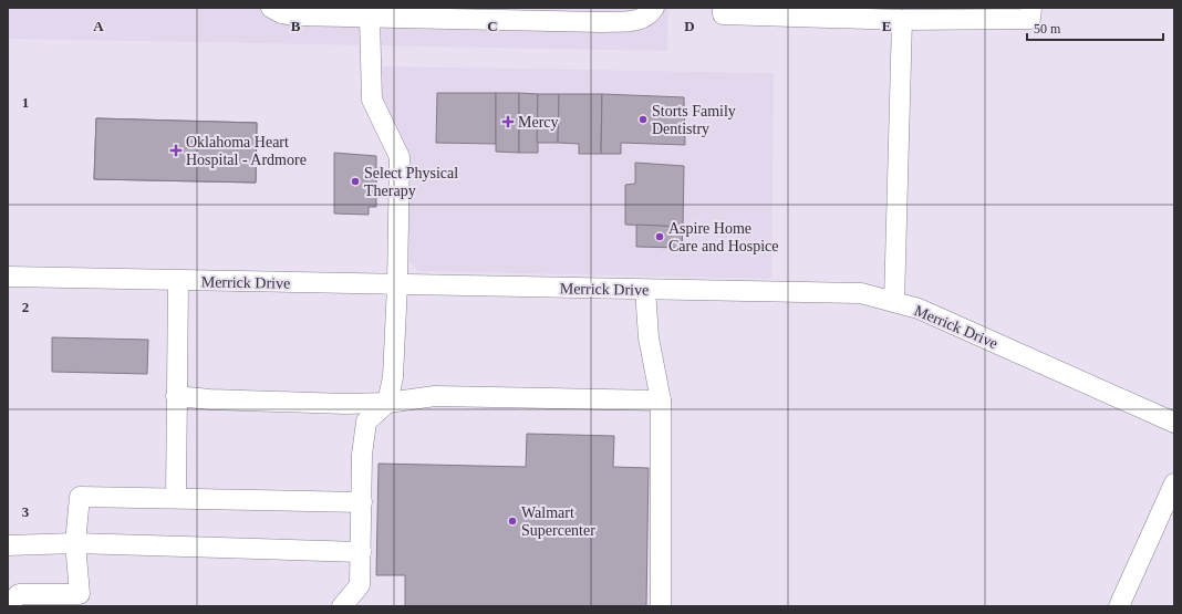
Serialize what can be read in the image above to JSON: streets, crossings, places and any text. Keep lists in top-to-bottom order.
{
  "streets": {
    "street": ["Merrick Drive"]
  },
  "places": {
    "other": [
      "Storts Family Dentistry",
      "Select Physical Therapy",
      "Aspire Home Care and Hospice",
      "Walmart Supercenter"
    ],
    "health": ["Mercy", "Oklahoma Heart Hospital - Ardmore"]
  },
  "scale_bar": "50 m",
  "grid": {
    "columns": [
      "A",
      "B",
      "C",
      "D",
      "E"
    ],
    "rows": ["1", "2", "3"]
  }
}
